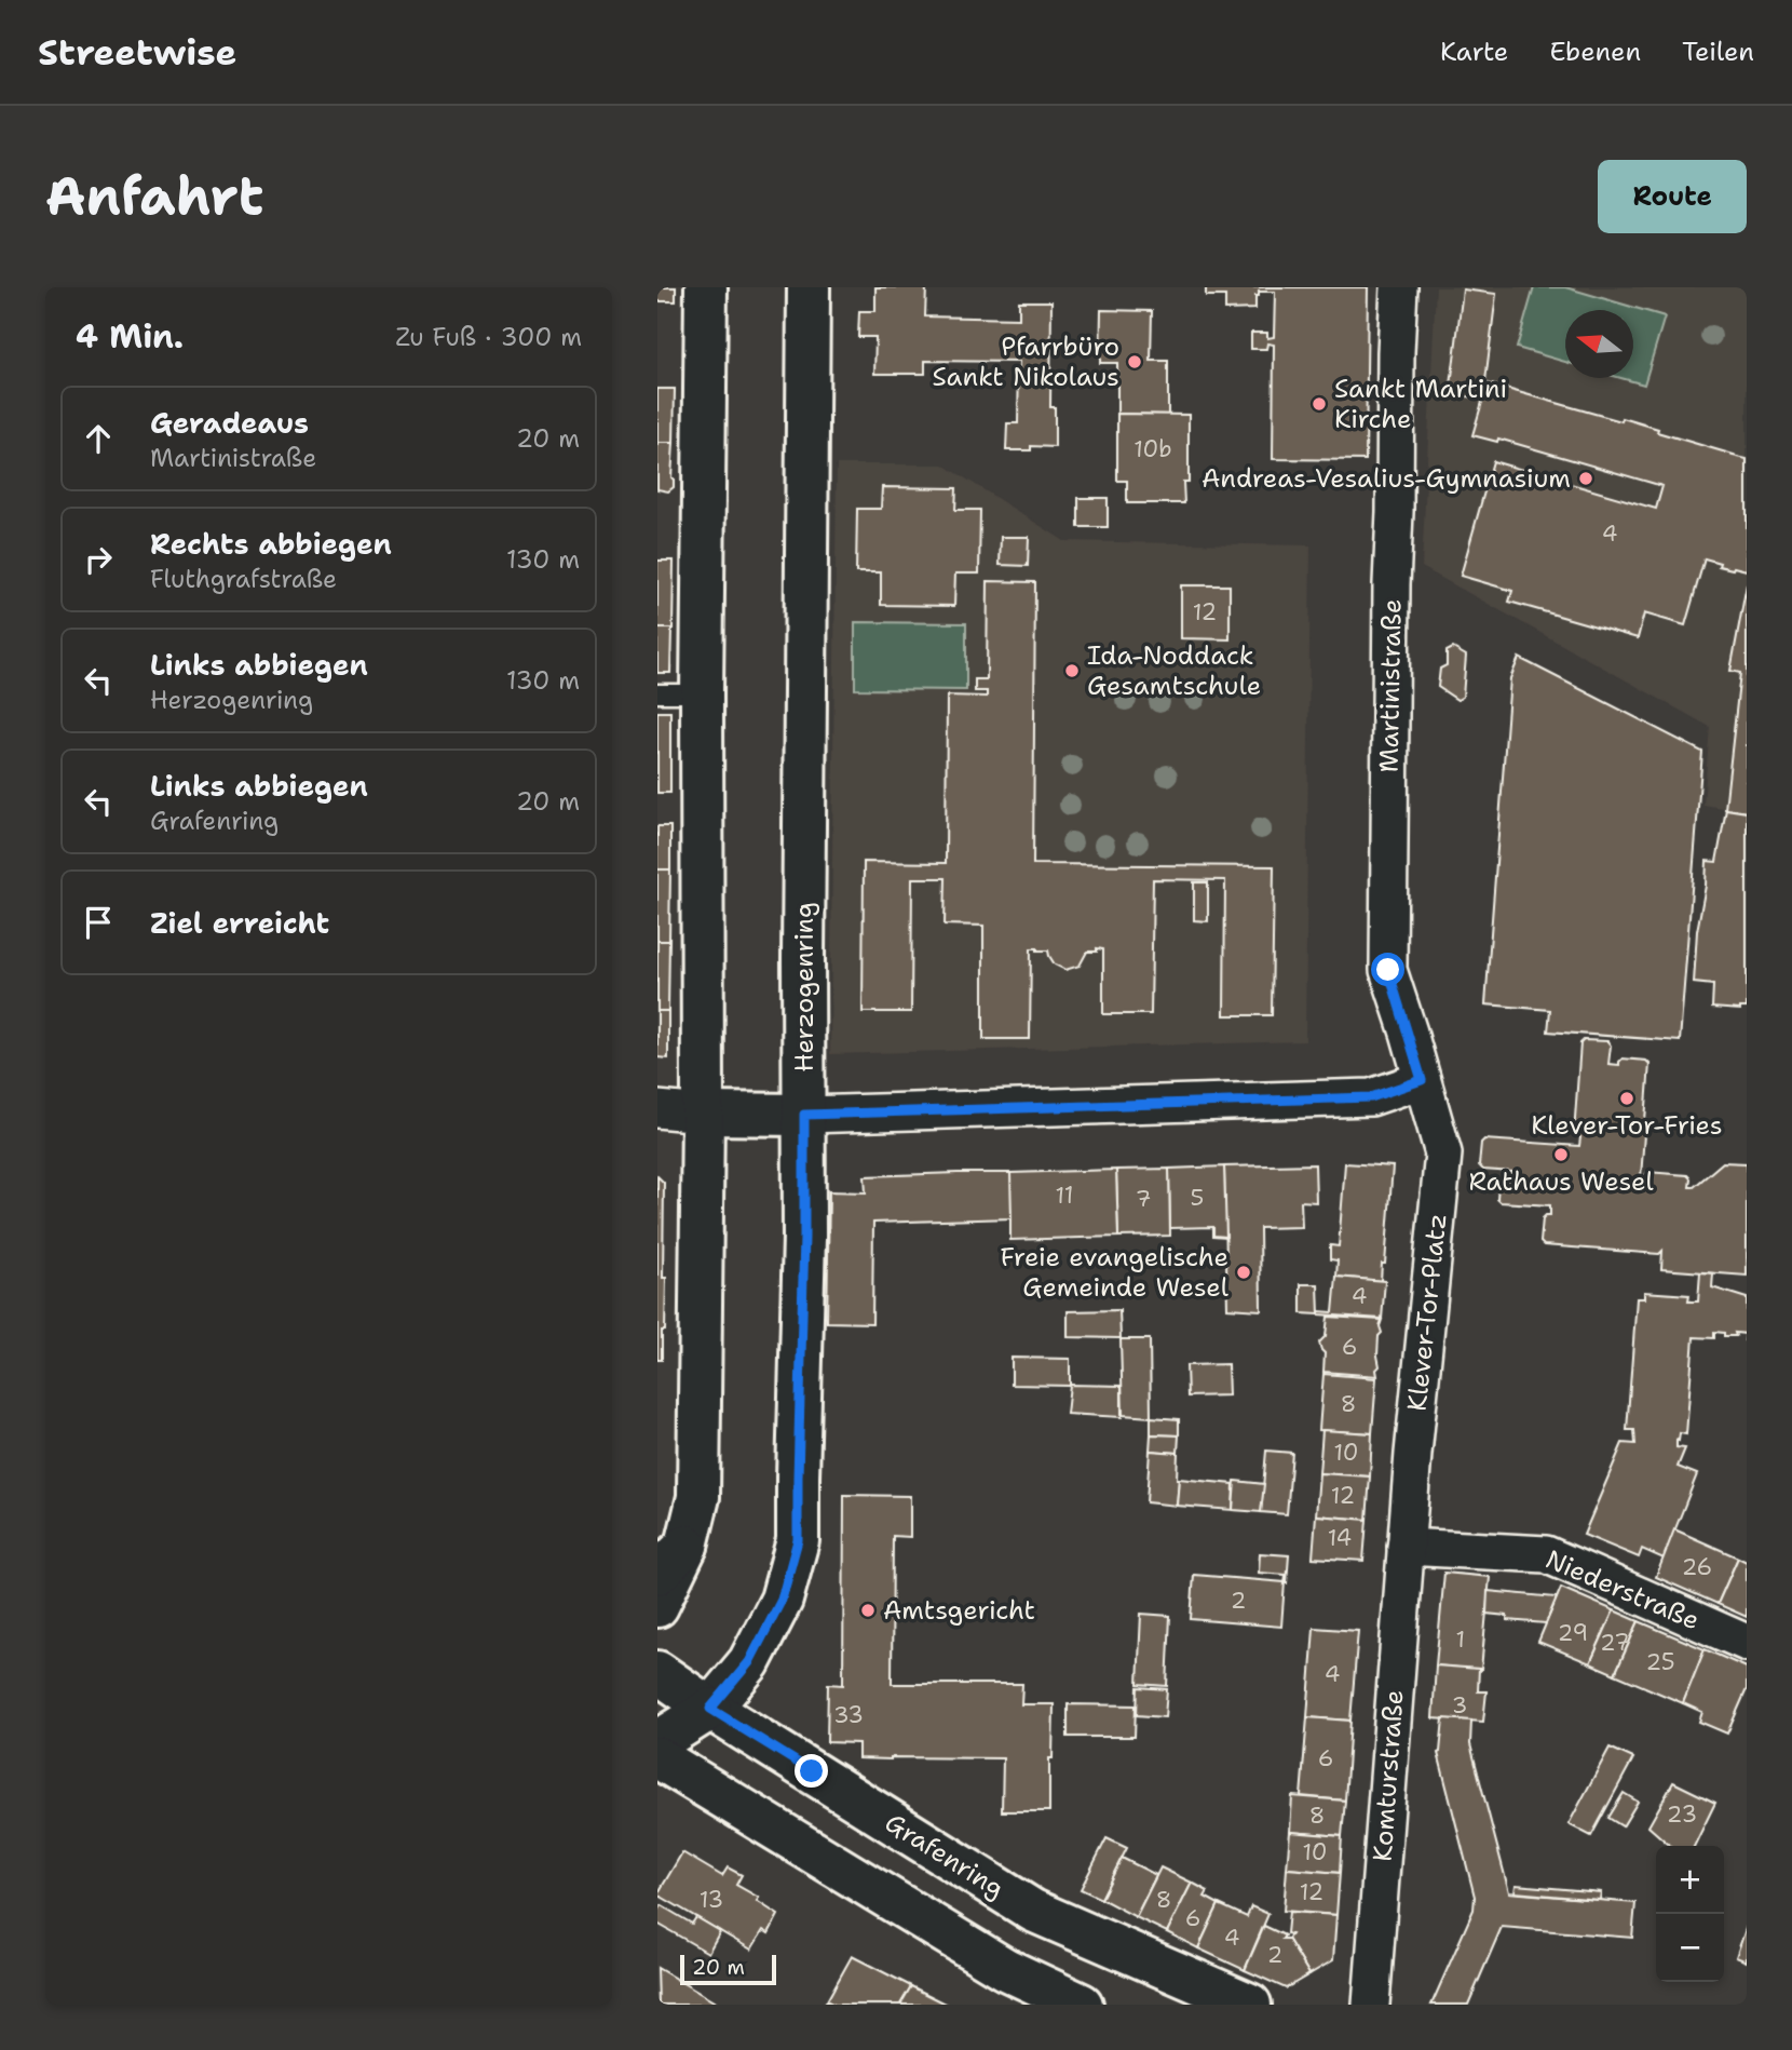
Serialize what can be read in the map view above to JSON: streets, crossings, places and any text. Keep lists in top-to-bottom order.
{
  "streets": {
    "main road": ["Herzogenring", "Grafenring"],
    "street": [
      "Martinistraße",
      "Klever-Tor-Platz",
      "Niederstraße",
      "Komturstraße"
    ]
  },
  "crossings": [
    ["Martinistraße", "Klever-Tor-Platz"],
    ["Herzogenring", "Grafenring"],
    ["Klever-Tor-Platz", "Niederstraße"],
    ["Klever-Tor-Platz", "Komturstraße"],
    ["Niederstraße", "Komturstraße"]
  ],
  "places": [
    "Pfarrbüro Sankt Nikolaus",
    "Sankt Martini Kirche",
    "Andreas-Vesalius-Gymnasium",
    "Ida-Noddack Gesamtschule",
    "Klever-Tor-Fries",
    "Rathaus Wesel",
    "Freie evangelische Gemeinde Wesel",
    "Amtsgericht"
  ],
  "house_numbers": [
    "10b",
    "4",
    "12",
    "11",
    "5",
    "7",
    "4",
    "6",
    "8",
    "10",
    "12",
    "14",
    "26",
    "2",
    "29",
    "1",
    "27",
    "25",
    "4",
    "3",
    "33",
    "6",
    "23",
    "8",
    "10",
    "12",
    "13",
    "8",
    "6",
    "4",
    "2"
  ],
  "scale_bar": "20 m",
  "north": "left",
  "page": {
    "header": "Streetwise",
    "nav": ["Karte", "Ebenen", "Teilen"],
    "buttons": "Route",
    "title": "Anfahrt",
    "heading": ["4 Min.", "Zu Fuß · 300 m"],
    "list": [
      ["Geradeaus", "Martinistraße", "20 m"],
      ["Rechts abbiegen", "Fluthgrafstraße", "130 m"],
      ["Links abbiegen", "Herzogenring", "130 m"],
      ["Links abbiegen", "Grafenring", "20 m"],
      "Ziel erreicht"
    ],
    "map_buttons": ["+", "−"],
    "scale": "20 m"
  }
}
